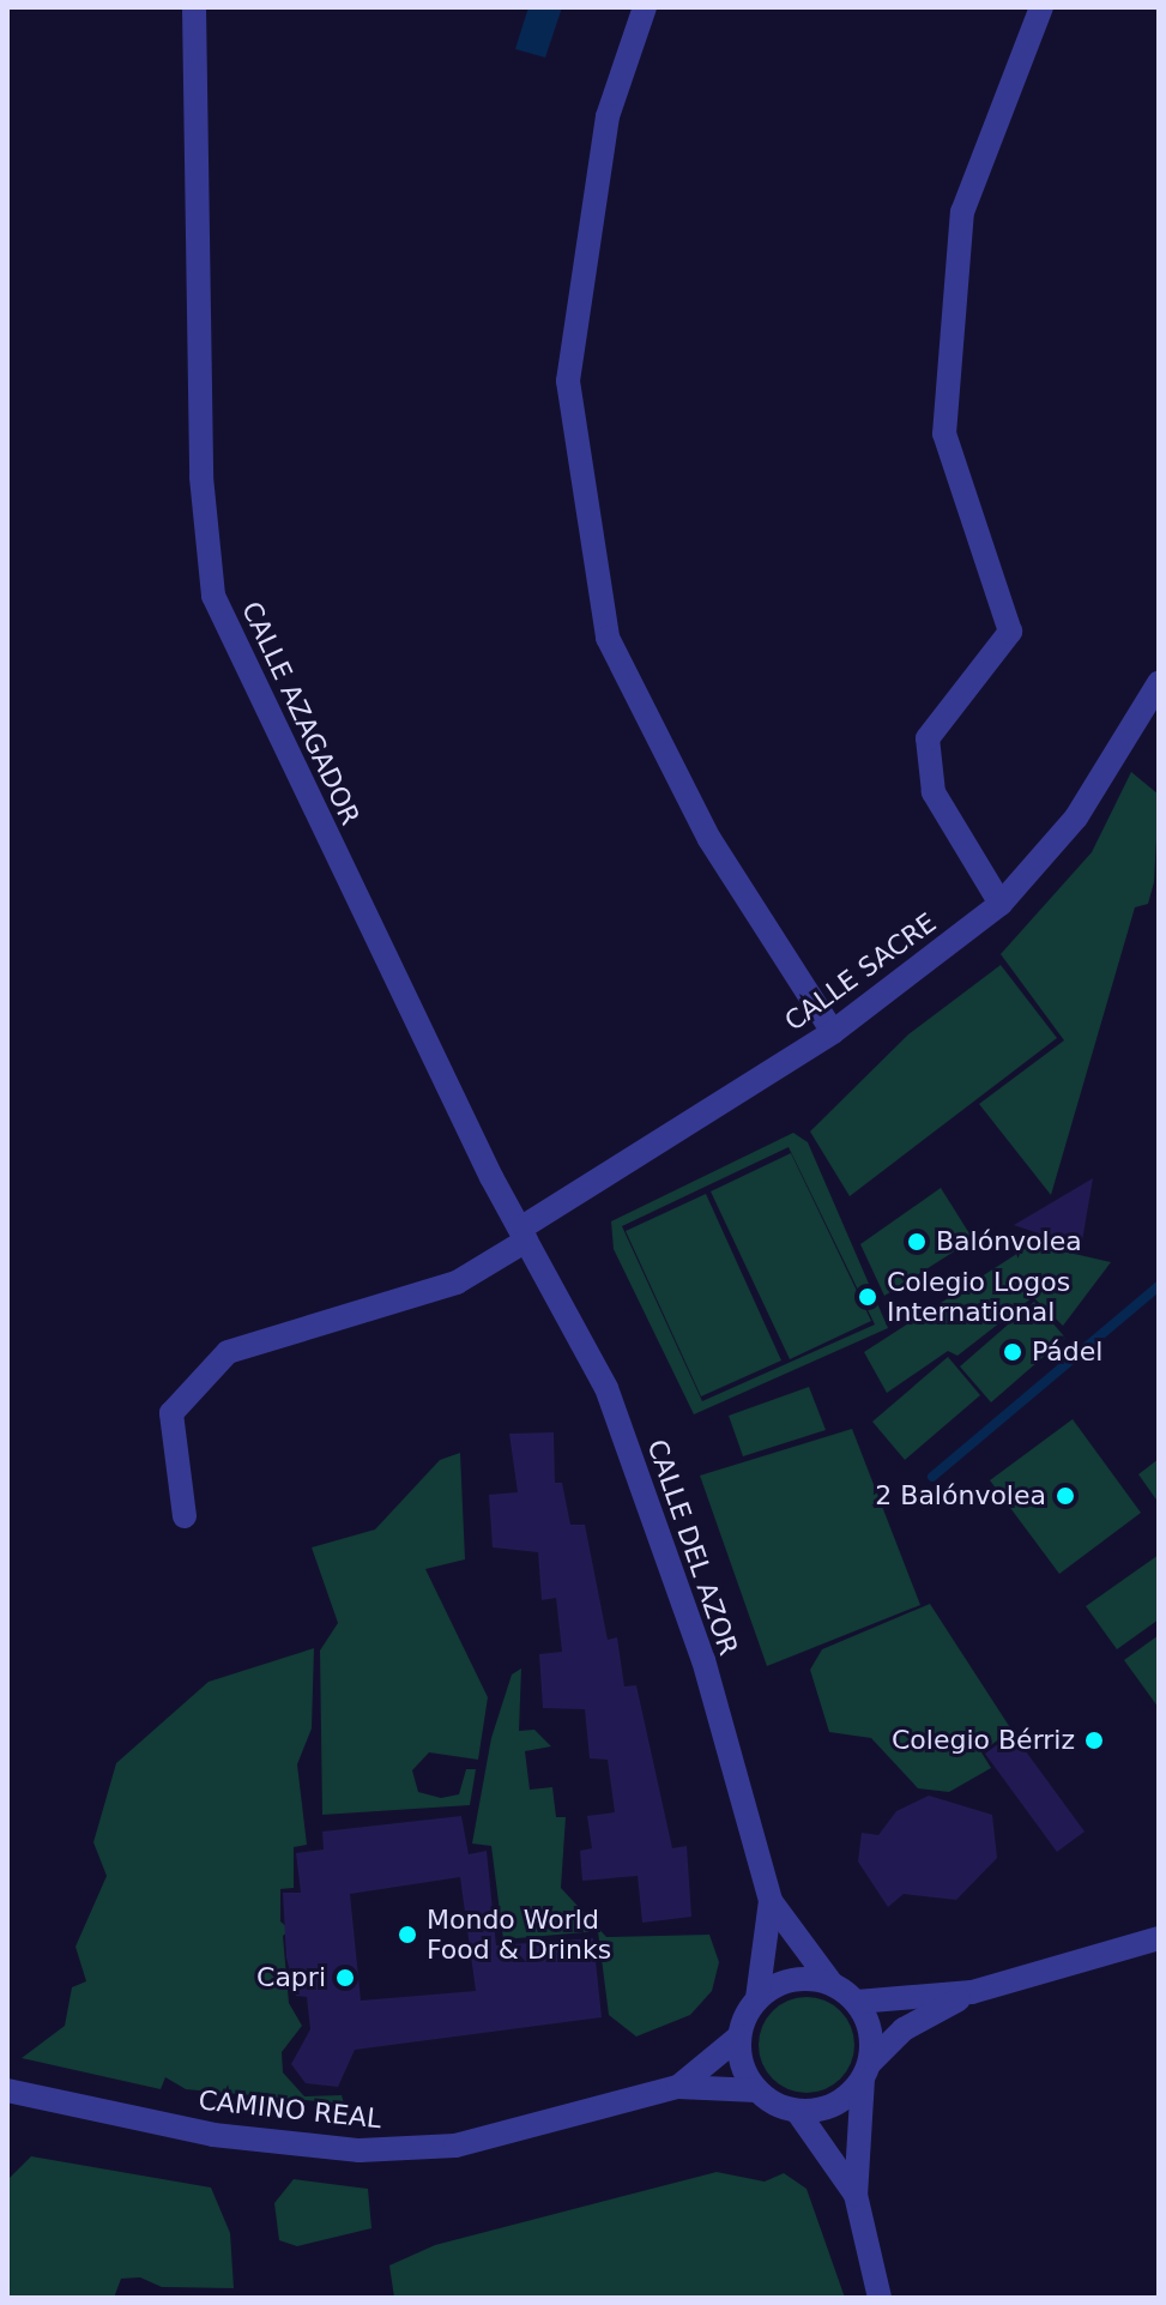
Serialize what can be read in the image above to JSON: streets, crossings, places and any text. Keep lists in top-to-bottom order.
{
  "streets": {
    "street": [
      "CALLE AZAGADOR",
      "CALLE SACRE",
      "CALLE DEL AZOR",
      "CAMINO REAL"
    ]
  },
  "crossings": [
    ["CALLE AZAGADOR", "CALLE SACRE"],
    ["CALLE AZAGADOR", "CALLE DEL AZOR"],
    ["CALLE SACRE", "CALLE DEL AZOR"],
    ["CALLE DEL AZOR", "CAMINO REAL"]
  ],
  "places": [
    "Balónvolea",
    "Colegio Logos International",
    "Pádel",
    "2 Balónvolea",
    "Colegio Bérriz",
    "Mondo World Food & Drinks",
    "Capri"
  ]
}
